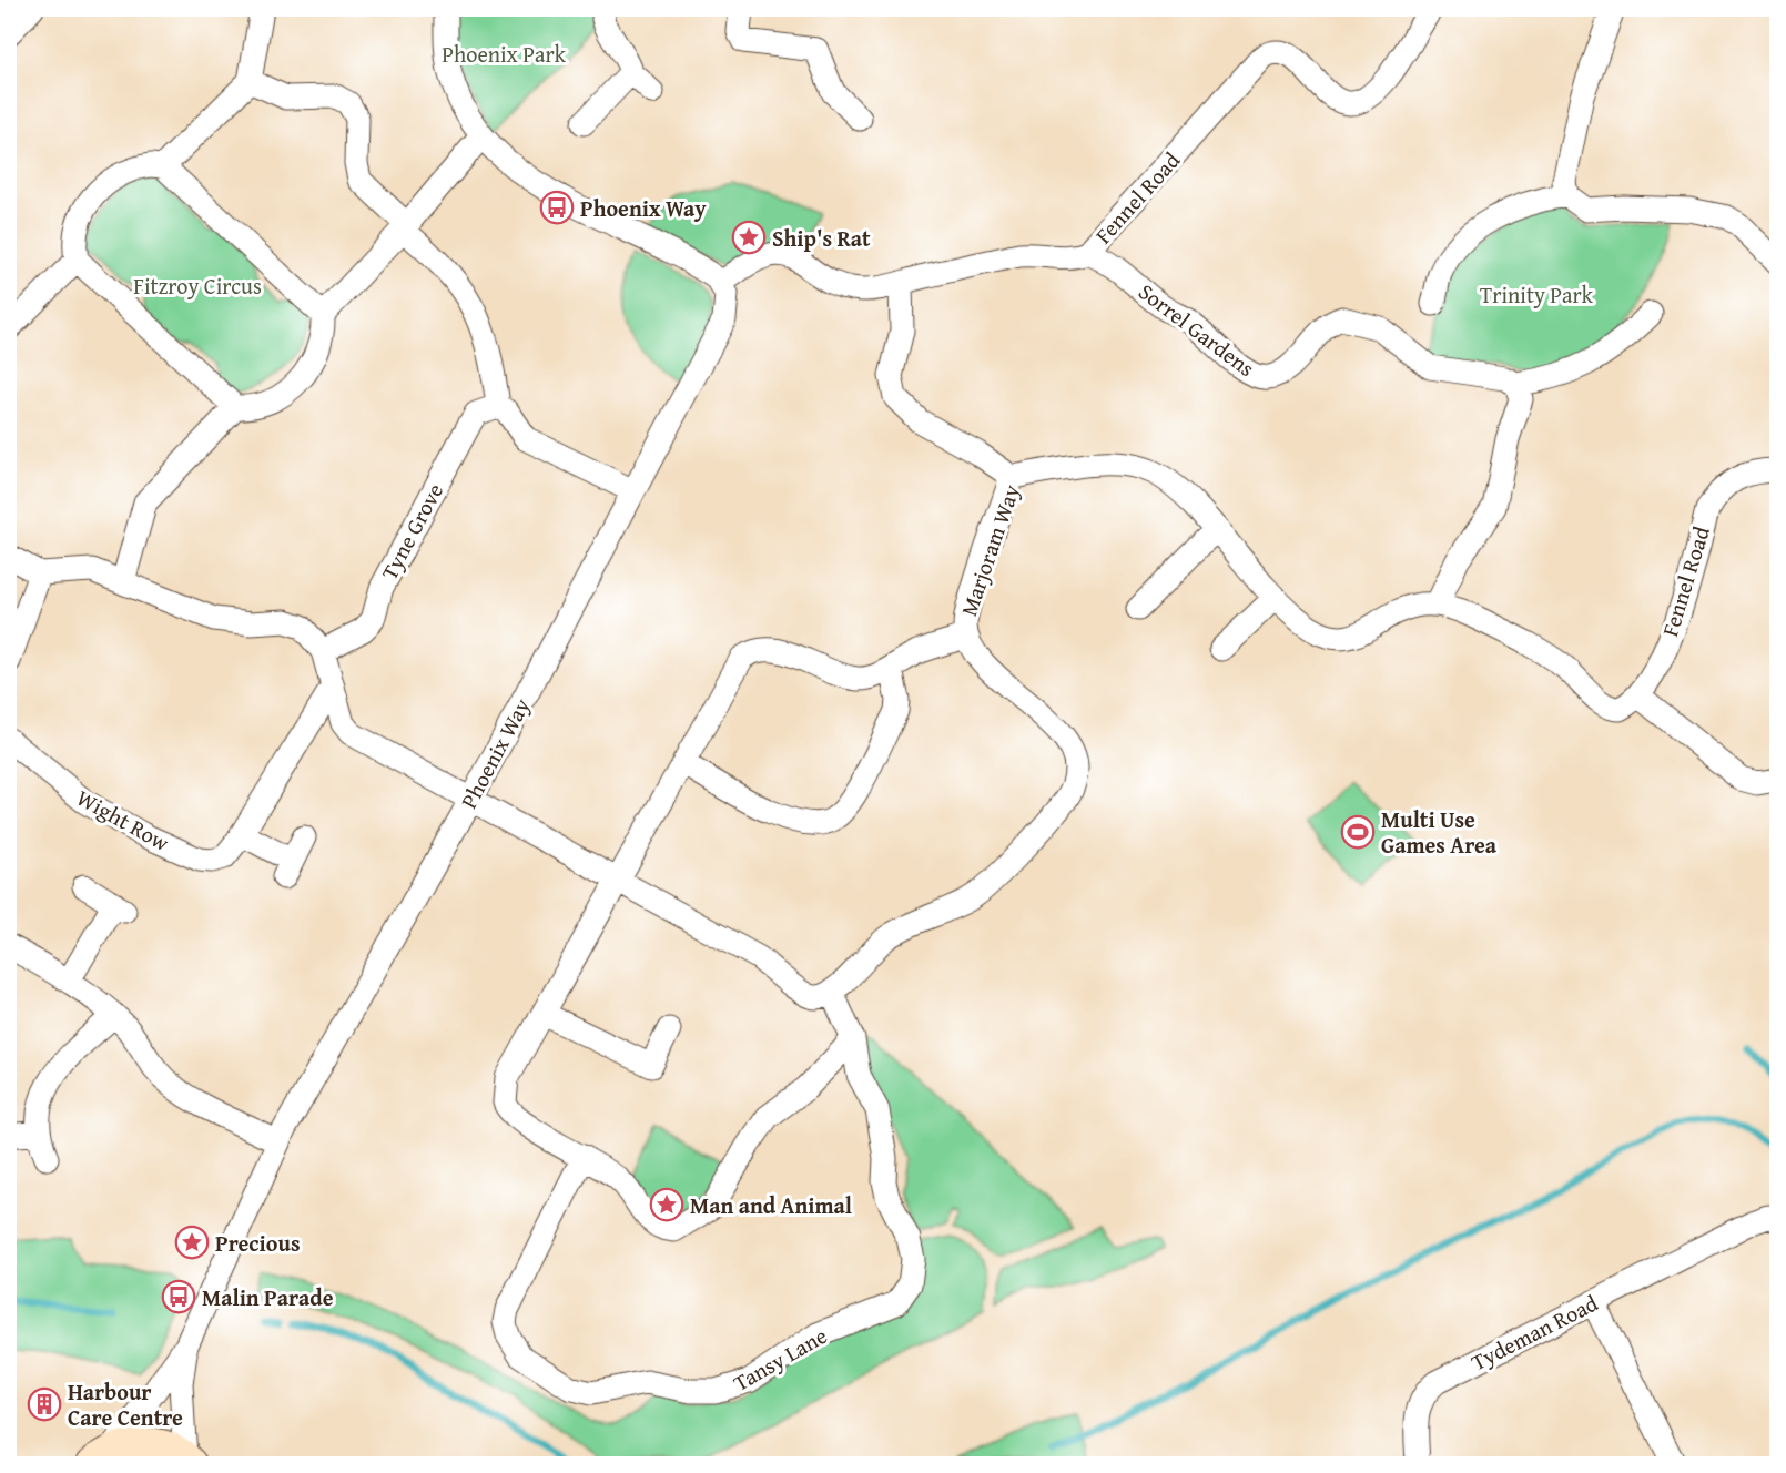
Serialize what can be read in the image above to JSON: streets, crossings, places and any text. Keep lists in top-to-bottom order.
{
  "streets": {
    "street": [
      "Fennel Road",
      "Sorrel Gardens",
      "Tyne Grove",
      "Marjoram Way",
      "Phoenix Way",
      "Wight Row",
      "Tydeman Road",
      "Tansy Lane"
    ]
  },
  "crossings": [
    ["Fennel Road", "Sorrel Gardens"],
    ["Fennel Road", "Phoenix Way"],
    ["Marjoram Way", "Tansy Lane"]
  ],
  "parks": ["Phoenix Park", "Fitzroy Circus", "Trinity Park"],
  "places": {
    "bus stop": ["Phoenix Way", "Malin Parade"],
    "place": ["Ship's Rat", "Man and Animal", "Precious"],
    "sports": ["Multi Use Games Area"],
    "building": ["Harbour Care Centre"]
  }
}
